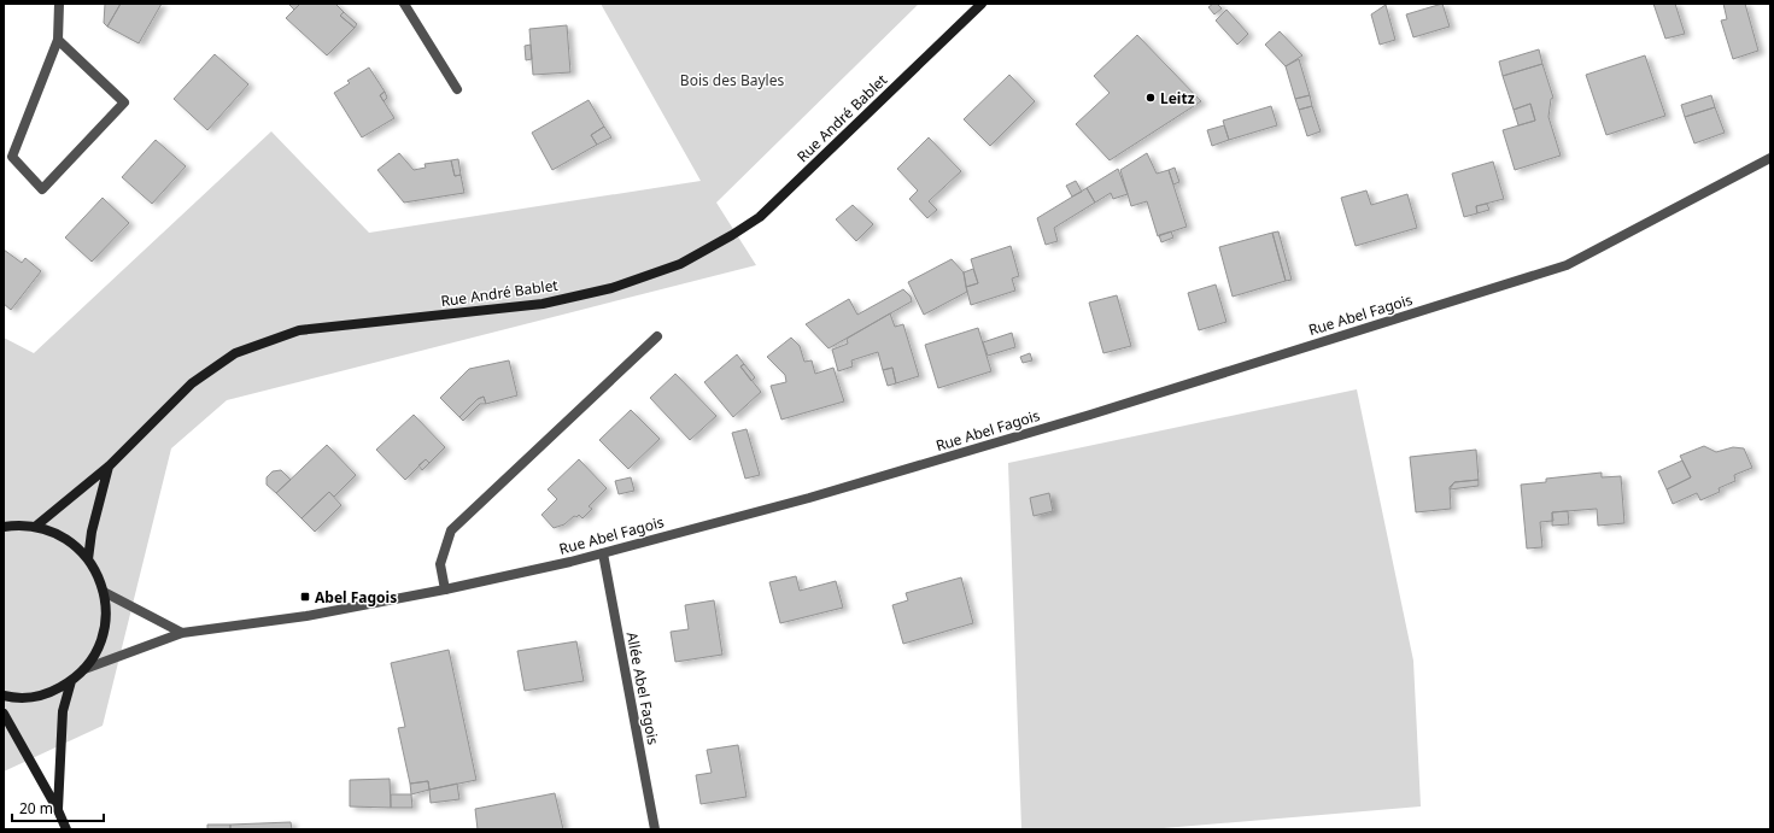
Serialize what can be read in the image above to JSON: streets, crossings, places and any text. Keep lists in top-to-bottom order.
{
  "streets": {
    "main road": ["Rue André Bablet"],
    "street": ["Rue Abel Fagois", "Allée Abel Fagois"]
  },
  "crossings": [
    ["Rue Abel Fagois", "Allée Abel Fagois"]
  ],
  "parks": ["Bois des Bayles"],
  "places": {
    "other": ["Leitz"],
    "transit": ["Abel Fagois"]
  },
  "scale_bar": "20 m"
}
